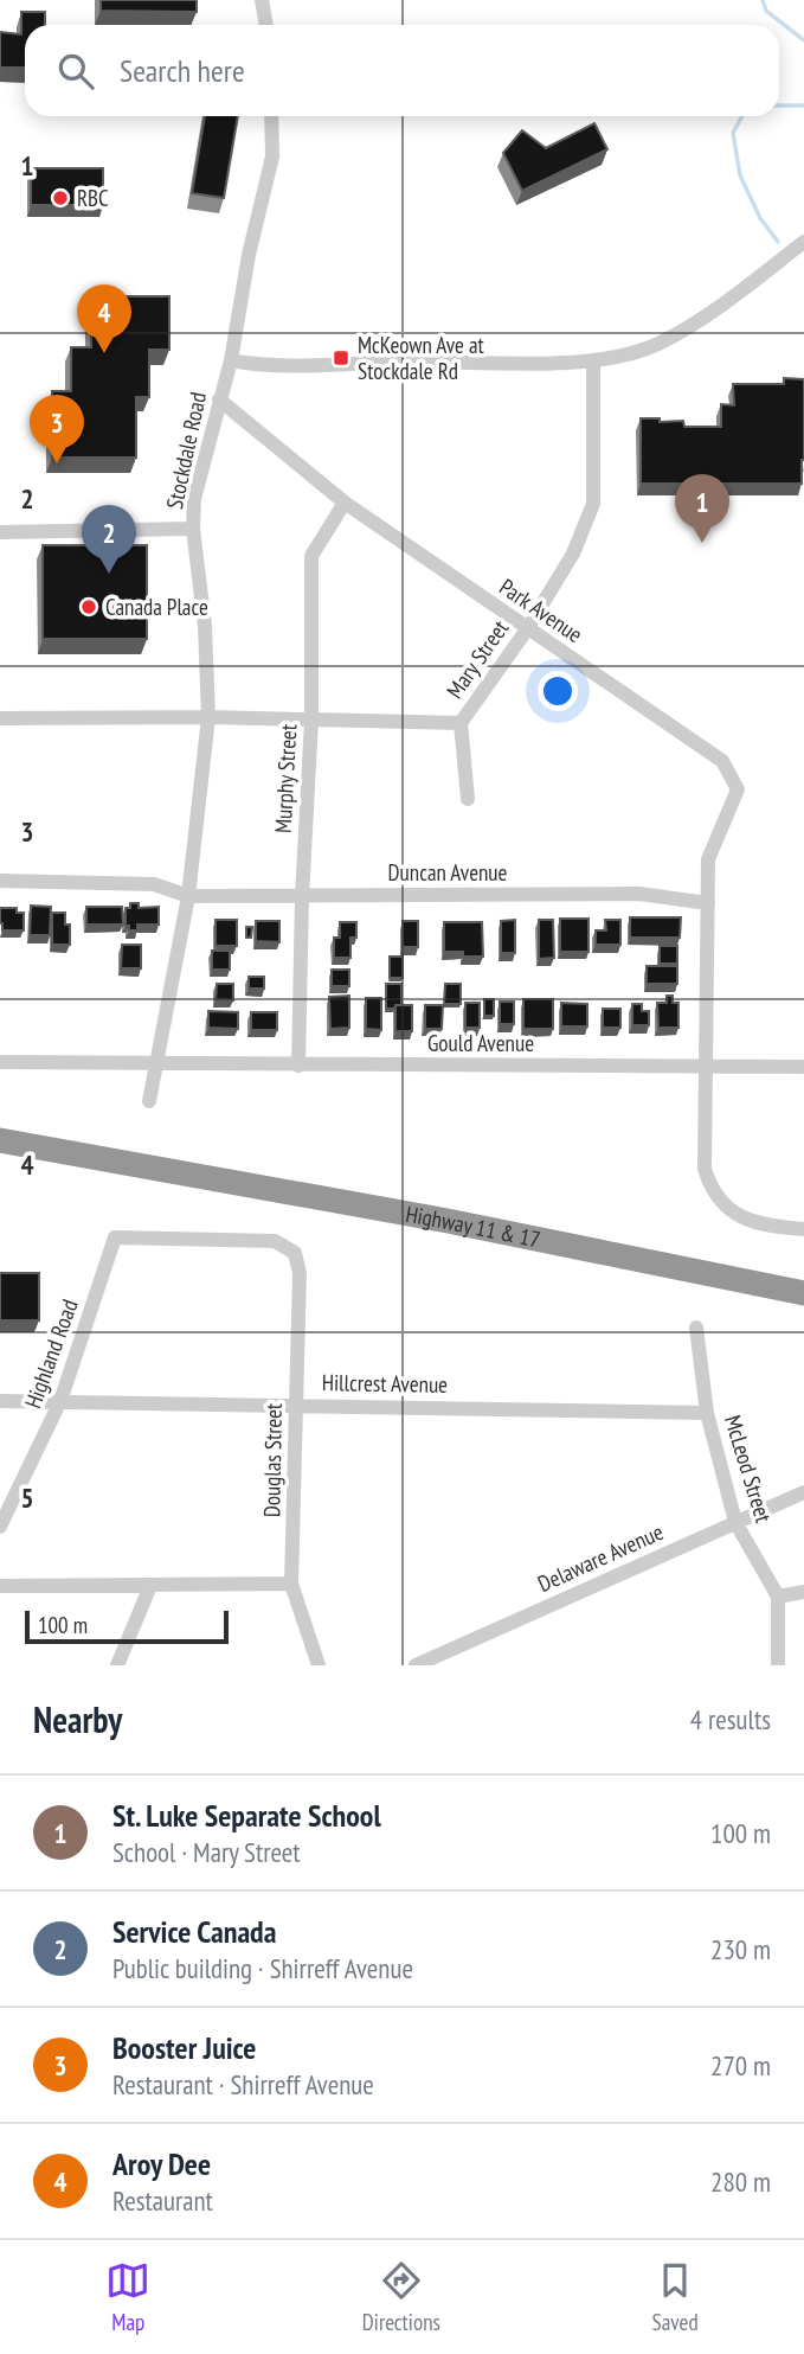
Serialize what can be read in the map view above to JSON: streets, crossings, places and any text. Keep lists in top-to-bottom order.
{
  "streets": {
    "highway": ["Highway 11 & 17"],
    "street": [
      "Stockdale Road",
      "Park Avenue",
      "Mary Street",
      "Murphy Street",
      "Duncan Avenue",
      "Gould Avenue",
      "Highland Road",
      "Hillcrest Avenue",
      "Douglas Street",
      "McLeod Street",
      "Delaware Avenue"
    ]
  },
  "crossings": [
    ["Stockdale Road", "Park Avenue"],
    ["Stockdale Road", "Duncan Avenue"],
    ["Stockdale Road", "Gould Avenue"],
    ["Park Avenue", "Mary Street"],
    ["Park Avenue", "Murphy Street"],
    ["Park Avenue", "Duncan Avenue"],
    ["Murphy Street", "Duncan Avenue"],
    ["Murphy Street", "Gould Avenue"],
    ["Highland Road", "Hillcrest Avenue"],
    ["Highland Road", "Douglas Street"],
    ["Hillcrest Avenue", "Douglas Street"],
    ["Hillcrest Avenue", "McLeod Street"],
    ["McLeod Street", "Delaware Avenue"]
  ],
  "places": {
    "other": ["RBC", "Canada Place"],
    "transit": ["McKeown Ave at Stockdale Rd"]
  },
  "scale_bar": "100 m",
  "page": {
    "search": "Search here",
    "pins": [
      "4",
      "3",
      "1",
      "2"
    ],
    "scale": "100 m",
    "heading": ["Nearby", "4 results"],
    "list": [
      {
        "mark": "1",
        "name": "St. Luke Separate School",
        "note": "School · Mary Street",
        "value": "100 m"
      },
      {
        "mark": "2",
        "name": "Service Canada",
        "note": "Public building · Shirreff Avenue",
        "value": "230 m"
      },
      {
        "mark": "3",
        "name": "Booster Juice",
        "note": "Restaurant · Shirreff Avenue",
        "value": "270 m"
      },
      {
        "mark": "4",
        "name": "Aroy Dee",
        "note": "Restaurant",
        "value": "280 m"
      }
    ],
    "nav": ["Map", "Directions", "Saved"]
  },
  "grid": {
    "rows": [
      "1",
      "2",
      "3",
      "4",
      "5"
    ]
  }
}
